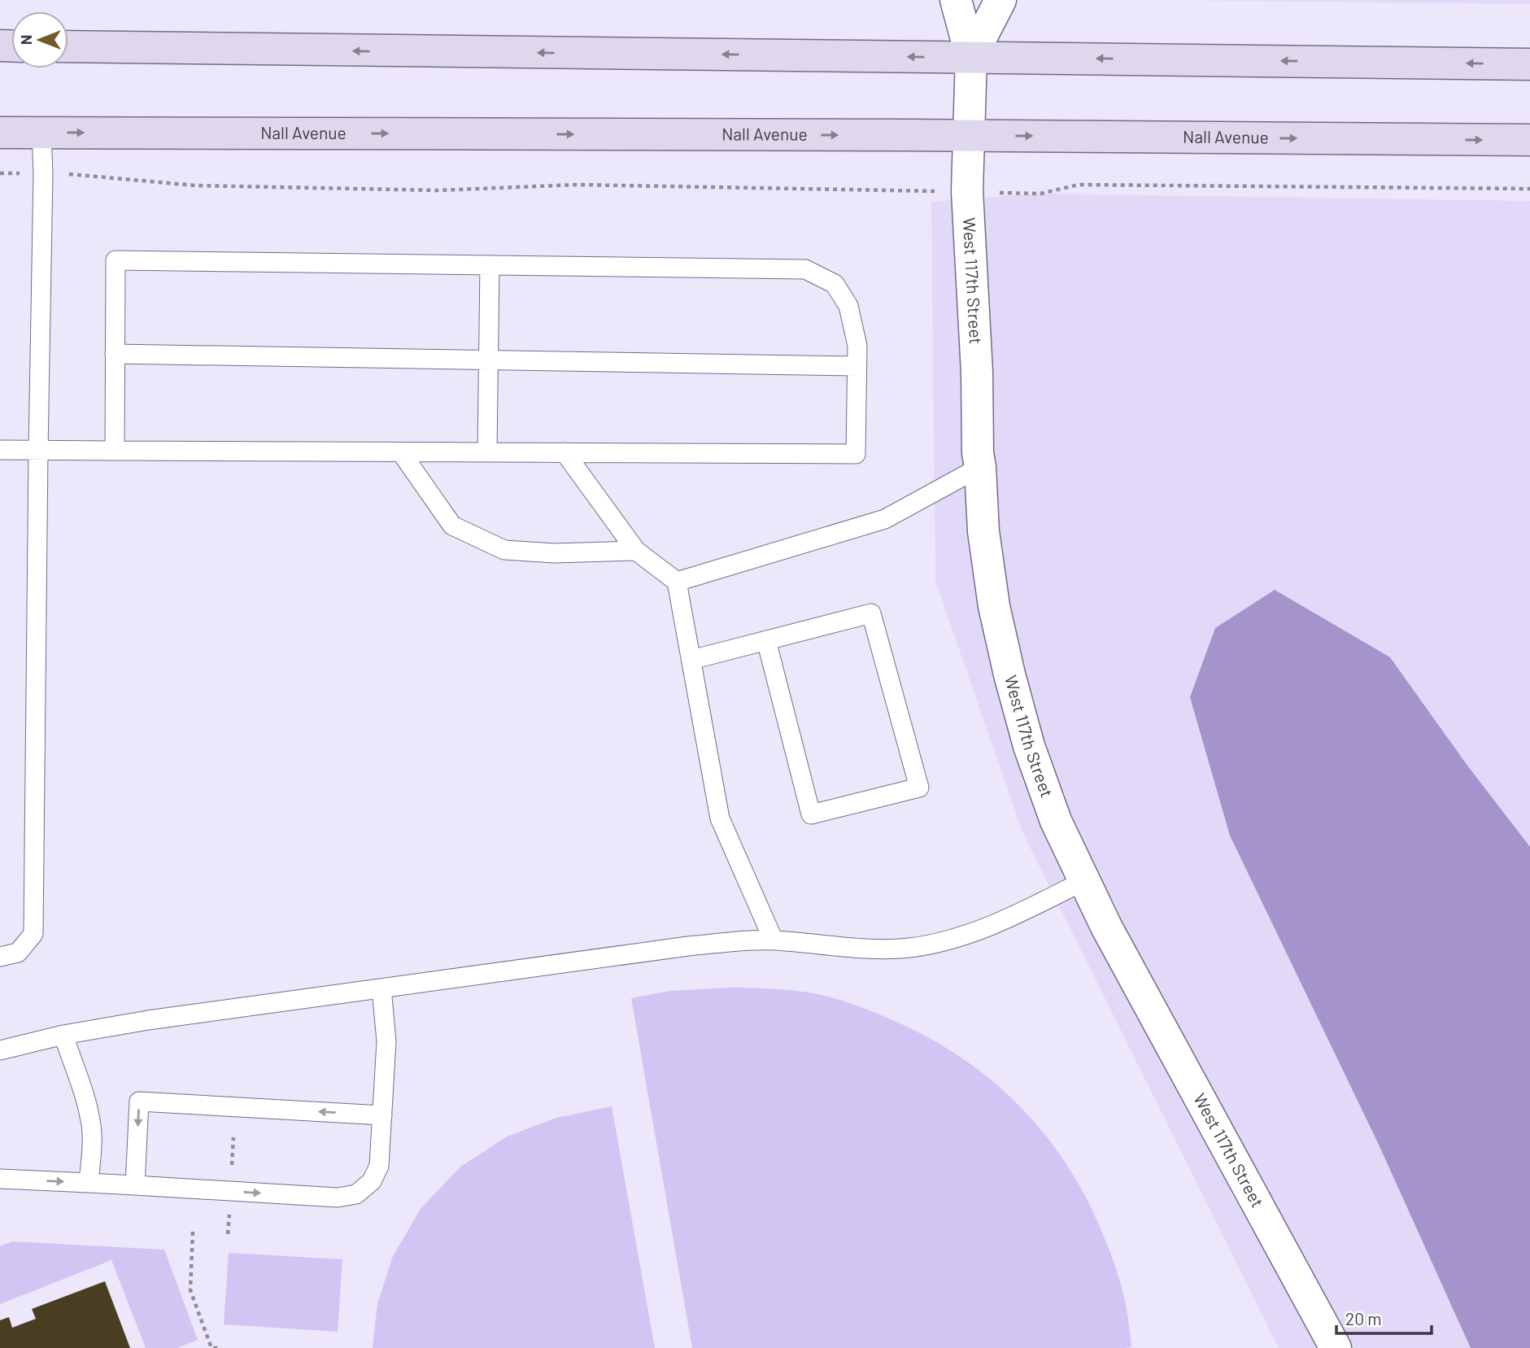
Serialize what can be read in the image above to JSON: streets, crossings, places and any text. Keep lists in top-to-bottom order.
{
  "streets": {
    "main road": ["Nall Avenue"],
    "street": ["West 117th Street"]
  },
  "crossings": [
    ["Nall Avenue", "West 117th Street"]
  ],
  "scale_bar": "20 m",
  "north": "left"
}
